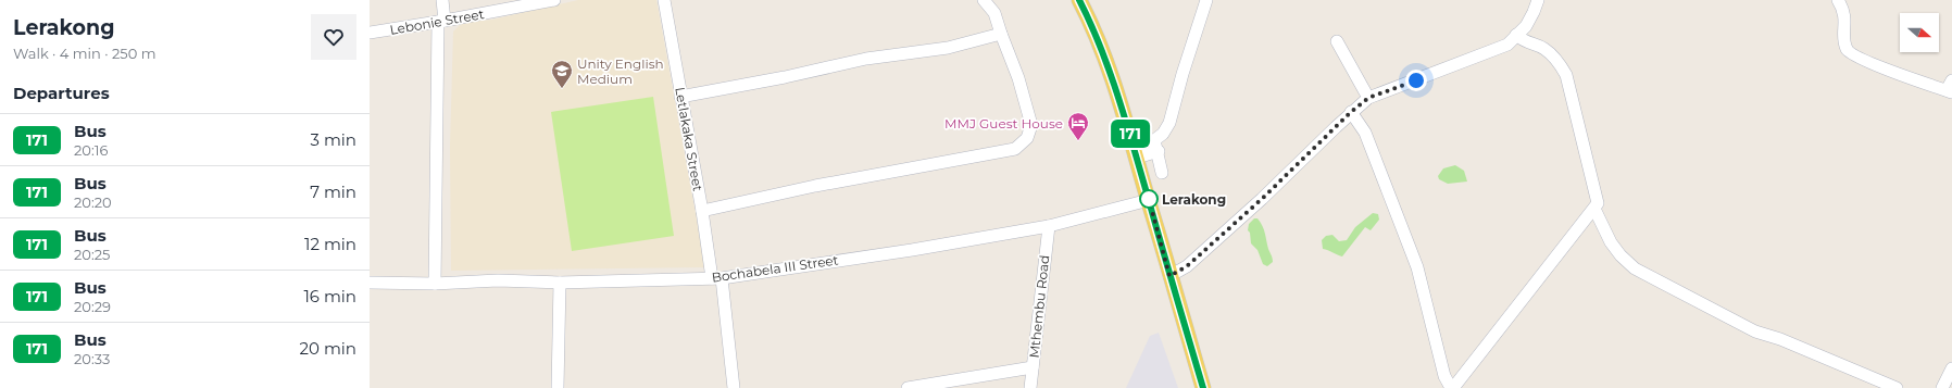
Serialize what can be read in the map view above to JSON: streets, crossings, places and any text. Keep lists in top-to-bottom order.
{
  "streets": {
    "street": [
      "Lebonie Street",
      "Letlakaka Street",
      "Bochabela III Street",
      "Mthembu Road"
    ]
  },
  "crossings": [
    ["Letlakaka Street", "Bochabela III Street"],
    ["Bochabela III Street", "Mthembu Road"]
  ],
  "places": {
    "school or university": ["Unity English Medium"],
    "hotel": ["MMJ Guest House"],
    "other": ["Lerakong"]
  },
  "lines": ["bus line 171"],
  "north": "right",
  "page": {
    "heading": [
      ["Lerakong", "Walk · 4 min · 250 m"],
      "Departures"
    ],
    "on_map": "171",
    "list": [
      {
        "mark": "171",
        "name": "Bus",
        "note": "20:16",
        "value": "3 min"
      },
      {
        "mark": "171",
        "name": "Bus",
        "note": "20:20",
        "value": "7 min"
      },
      {
        "mark": "171",
        "name": "Bus",
        "note": "20:25",
        "value": "12 min"
      },
      {
        "mark": "171",
        "name": "Bus",
        "note": "20:29",
        "value": "16 min"
      },
      {
        "mark": "171",
        "name": "Bus",
        "note": "20:33",
        "value": "20 min"
      }
    ]
  }
}
